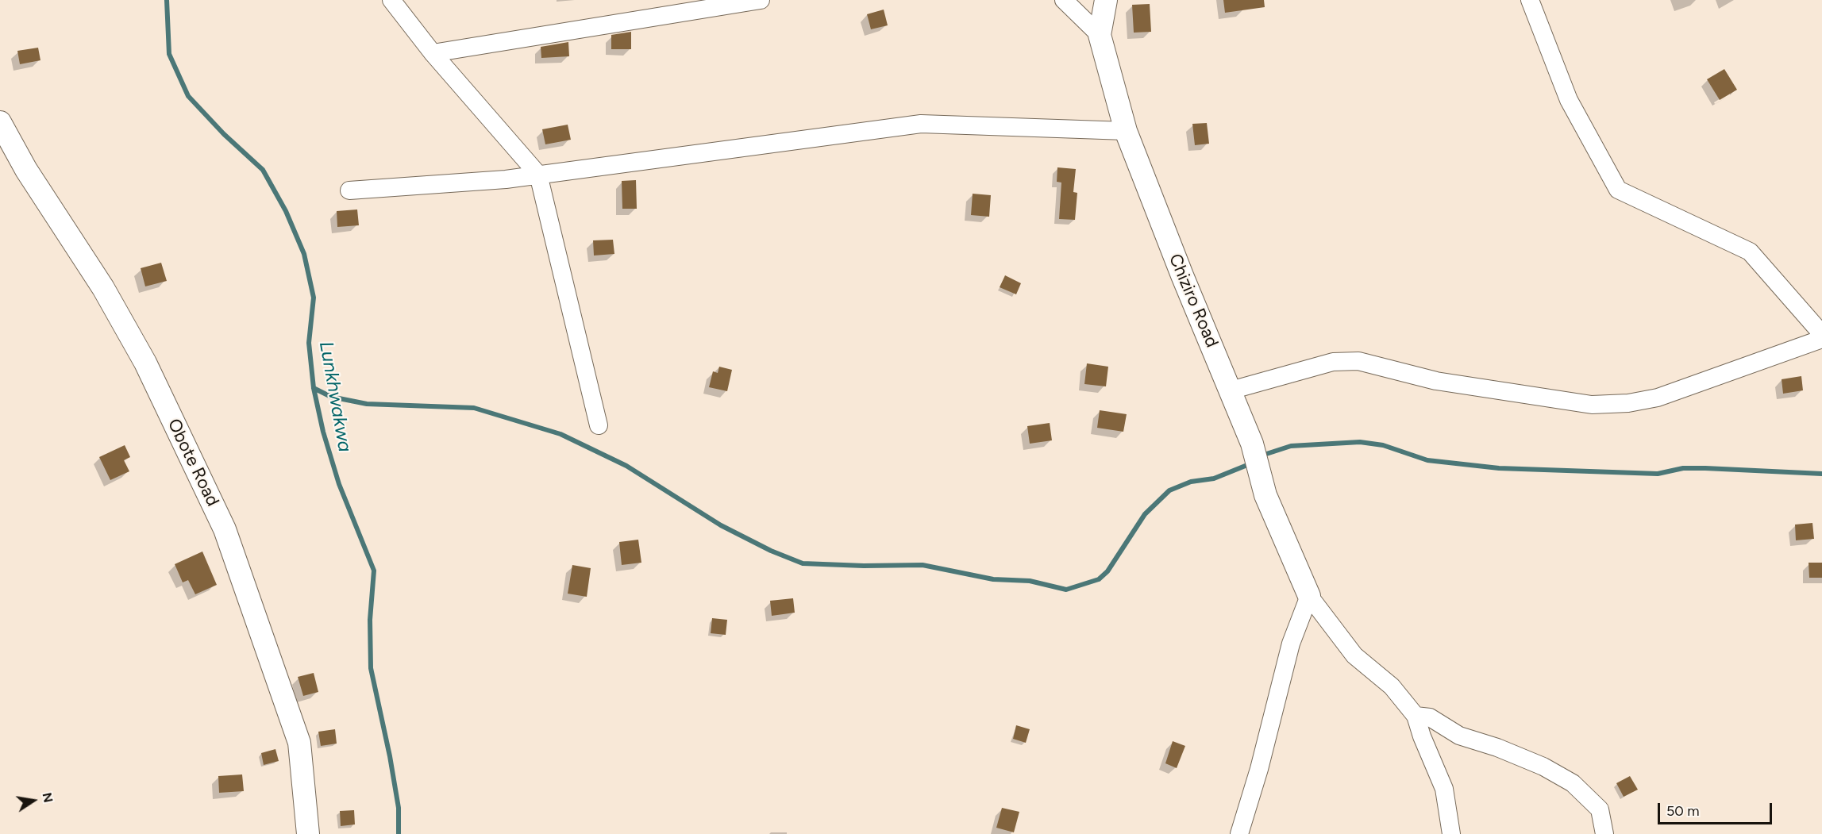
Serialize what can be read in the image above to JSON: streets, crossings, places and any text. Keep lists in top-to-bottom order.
{
  "streets": {
    "street": ["Chiziro Road", "Obote Road"]
  },
  "water": ["Lunkhwakwa"],
  "scale_bar": "50 m",
  "north": "right"
}
